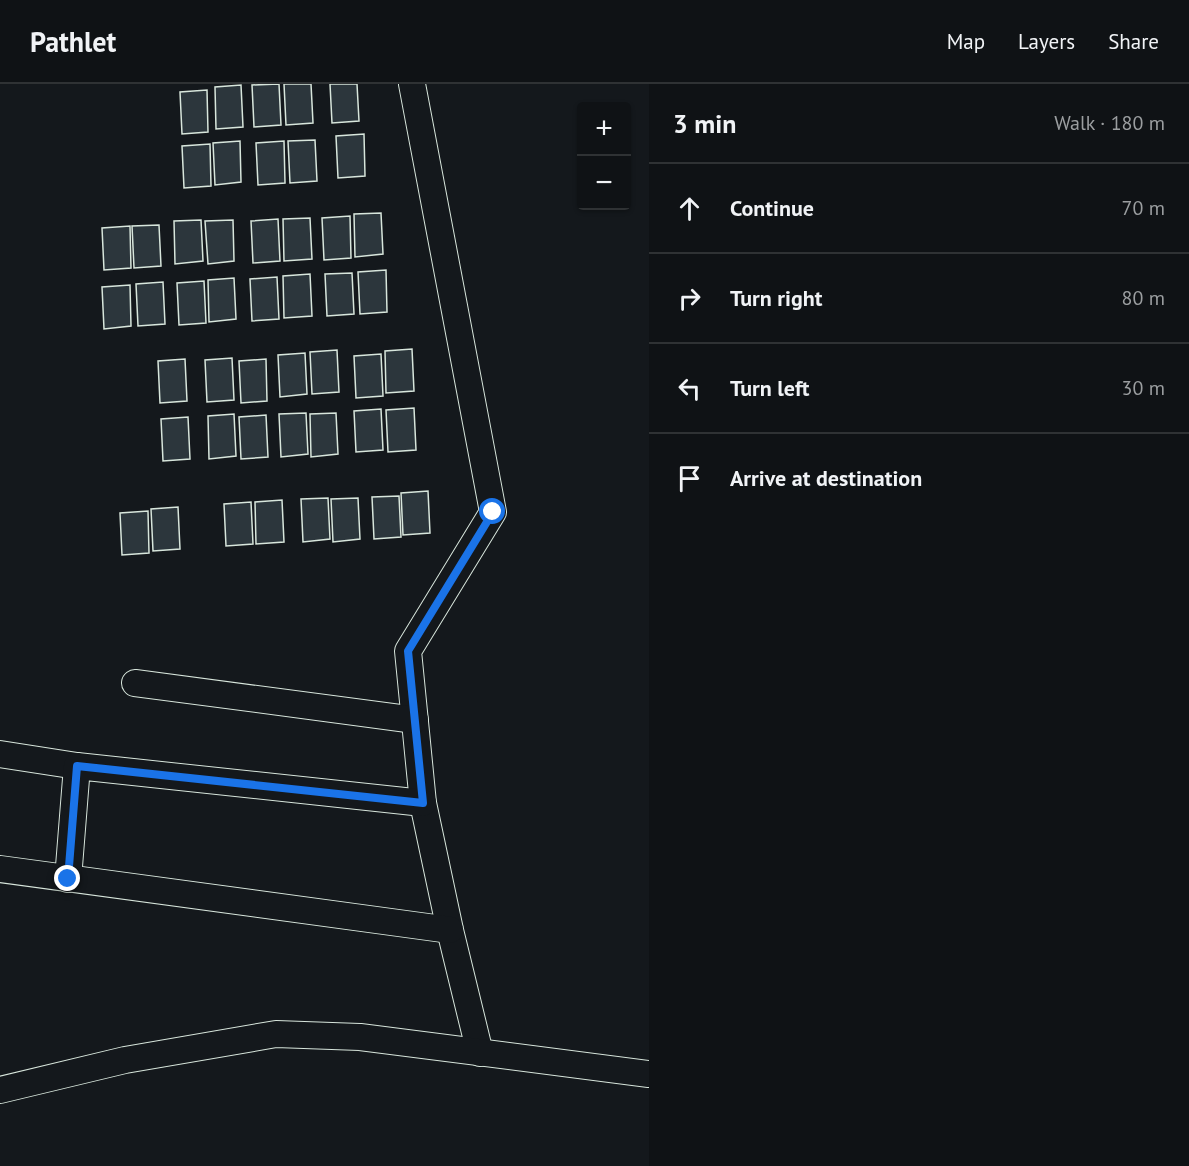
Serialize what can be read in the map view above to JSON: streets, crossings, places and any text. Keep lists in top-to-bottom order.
{
  "page": {
    "header": "Pathlet",
    "nav": ["Map", "Layers", "Share"],
    "heading": ["3 min", "Walk · 180 m"],
    "map_buttons": ["+", "−"],
    "list": [
      ["Continue", "70 m"],
      ["Turn right", "80 m"],
      ["Turn left", "30 m"],
      "Arrive at destination"
    ]
  }
}
